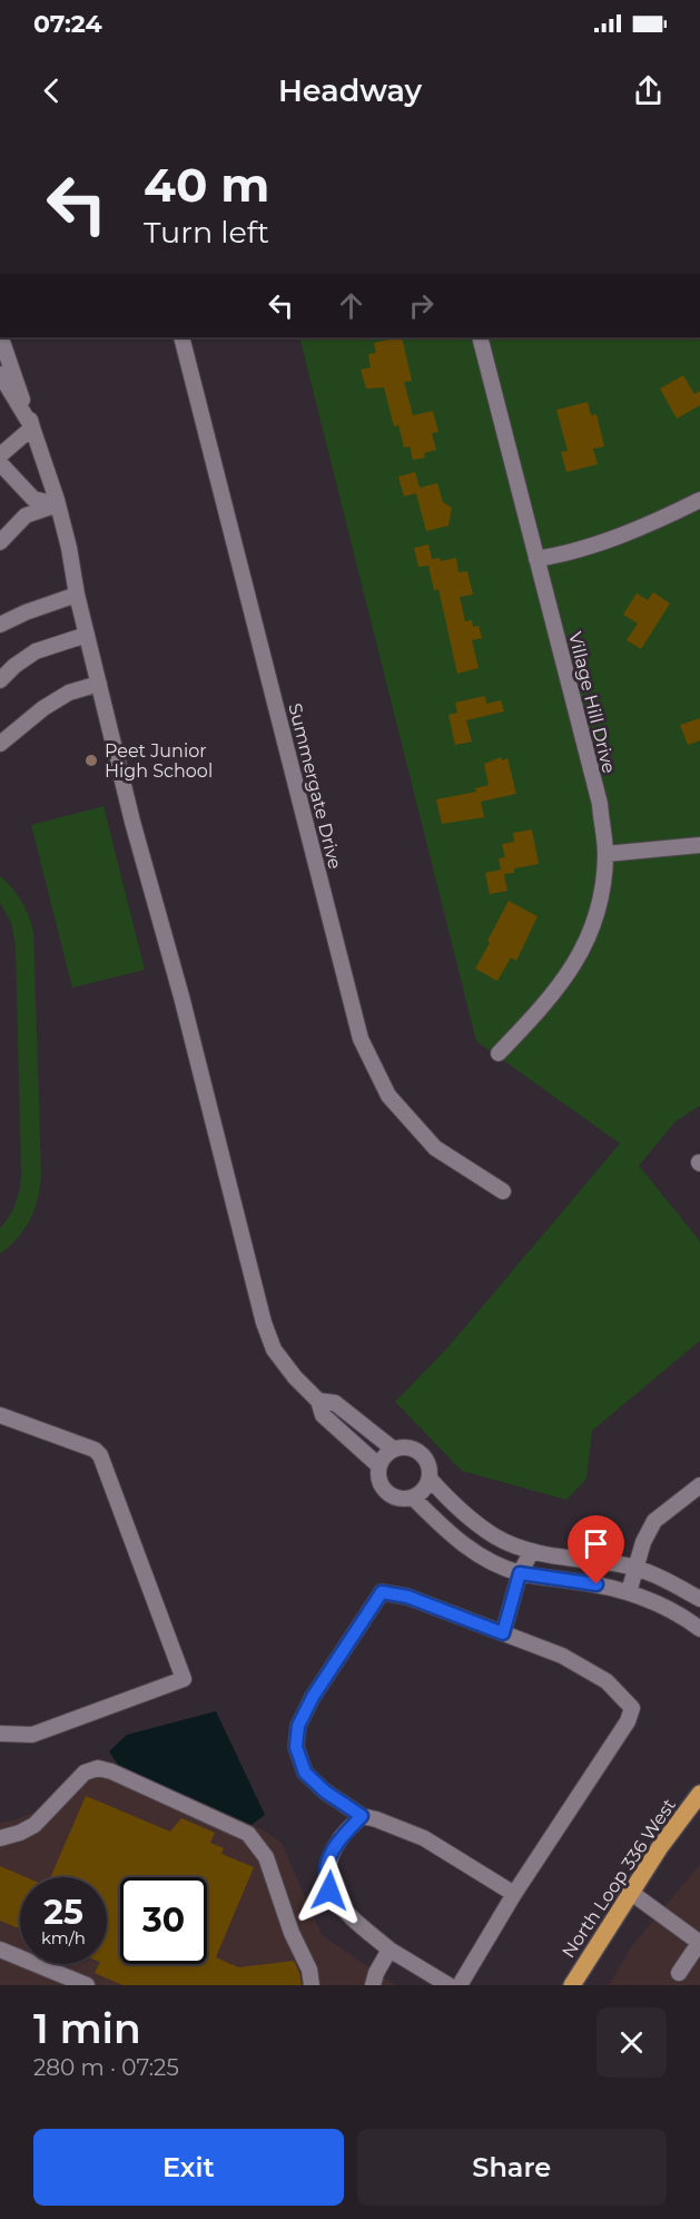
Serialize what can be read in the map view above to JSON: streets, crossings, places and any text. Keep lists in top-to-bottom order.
{
  "streets": {
    "main road": ["North Loop 336 West"],
    "street": ["Village Hill Drive", "Summergate Drive"]
  },
  "places": ["Peet Junior High School"],
  "page": {
    "status": "07:24",
    "header": "Headway",
    "turn": ["40 m", "Turn left"],
    "speed": "25 km/h",
    "limit": "30",
    "heading": ["1 min", "280 m · 07:25"],
    "buttons": ["Exit", "Share"]
  }
}
